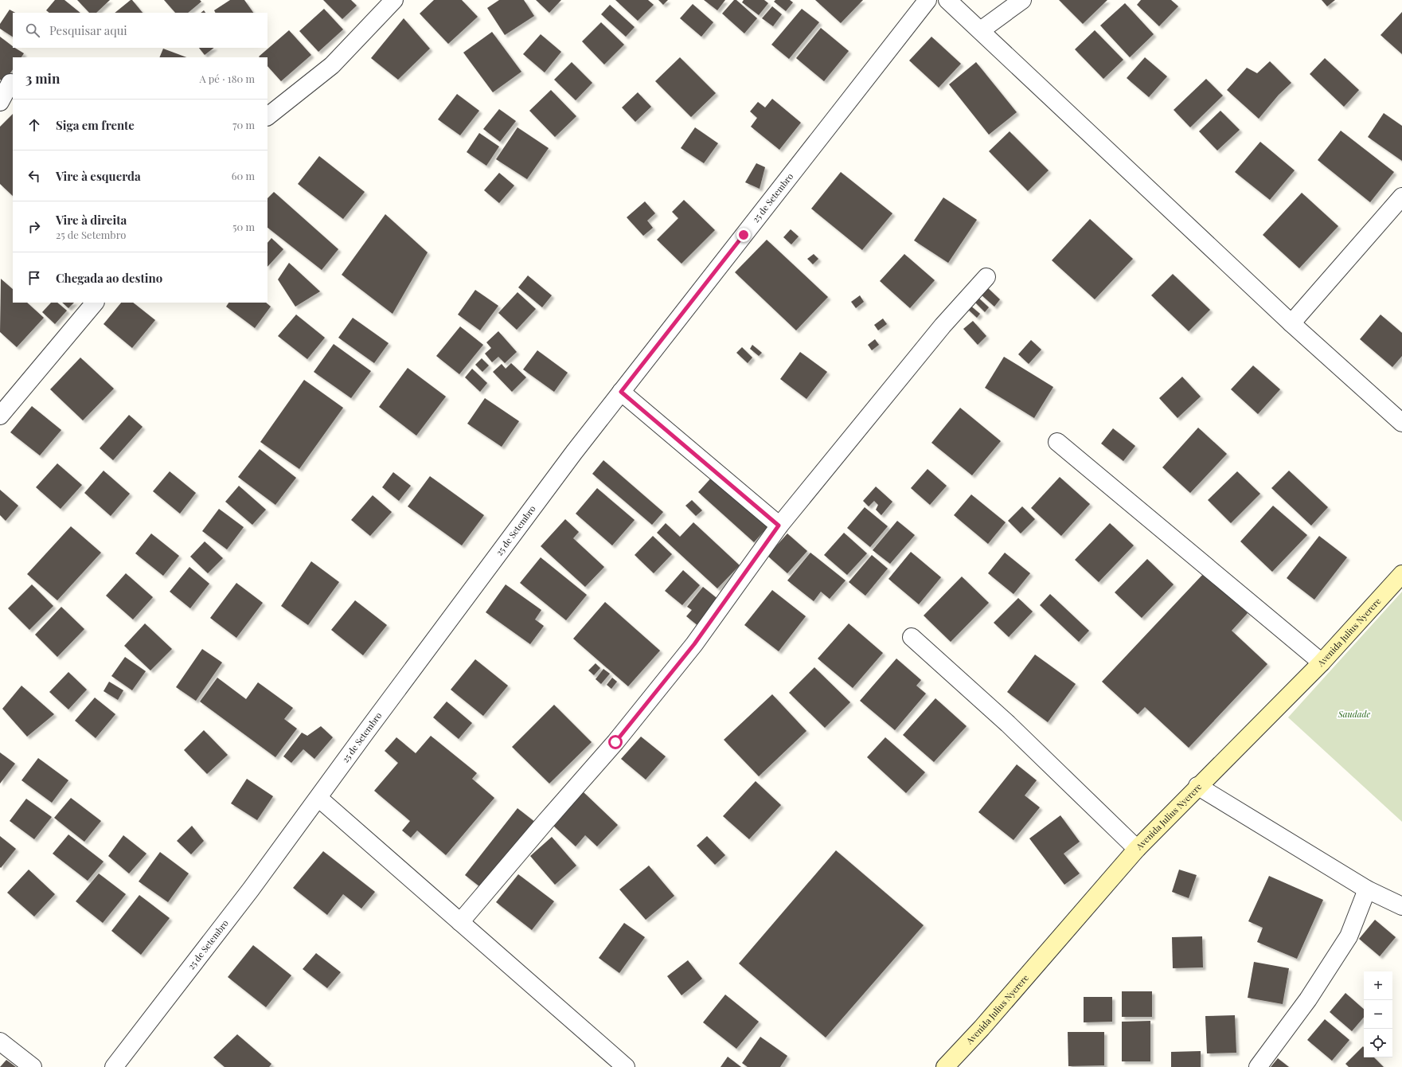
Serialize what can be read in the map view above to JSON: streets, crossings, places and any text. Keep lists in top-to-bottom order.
{
  "streets": {
    "street": ["25 de Setembro", "Avenida Julius Nyerere"]
  },
  "parks": ["Saudade"],
  "page": {
    "search": "Pesquisar aqui",
    "heading": ["3 min", "A pé · 180 m"],
    "list": [
      ["Siga em frente", "70 m"],
      ["Vire à esquerda", "60 m"],
      ["Vire à direita", "25 de Setembro", "50 m"],
      "Chegada ao destino"
    ],
    "map_buttons": ["+", "−"]
  }
}
